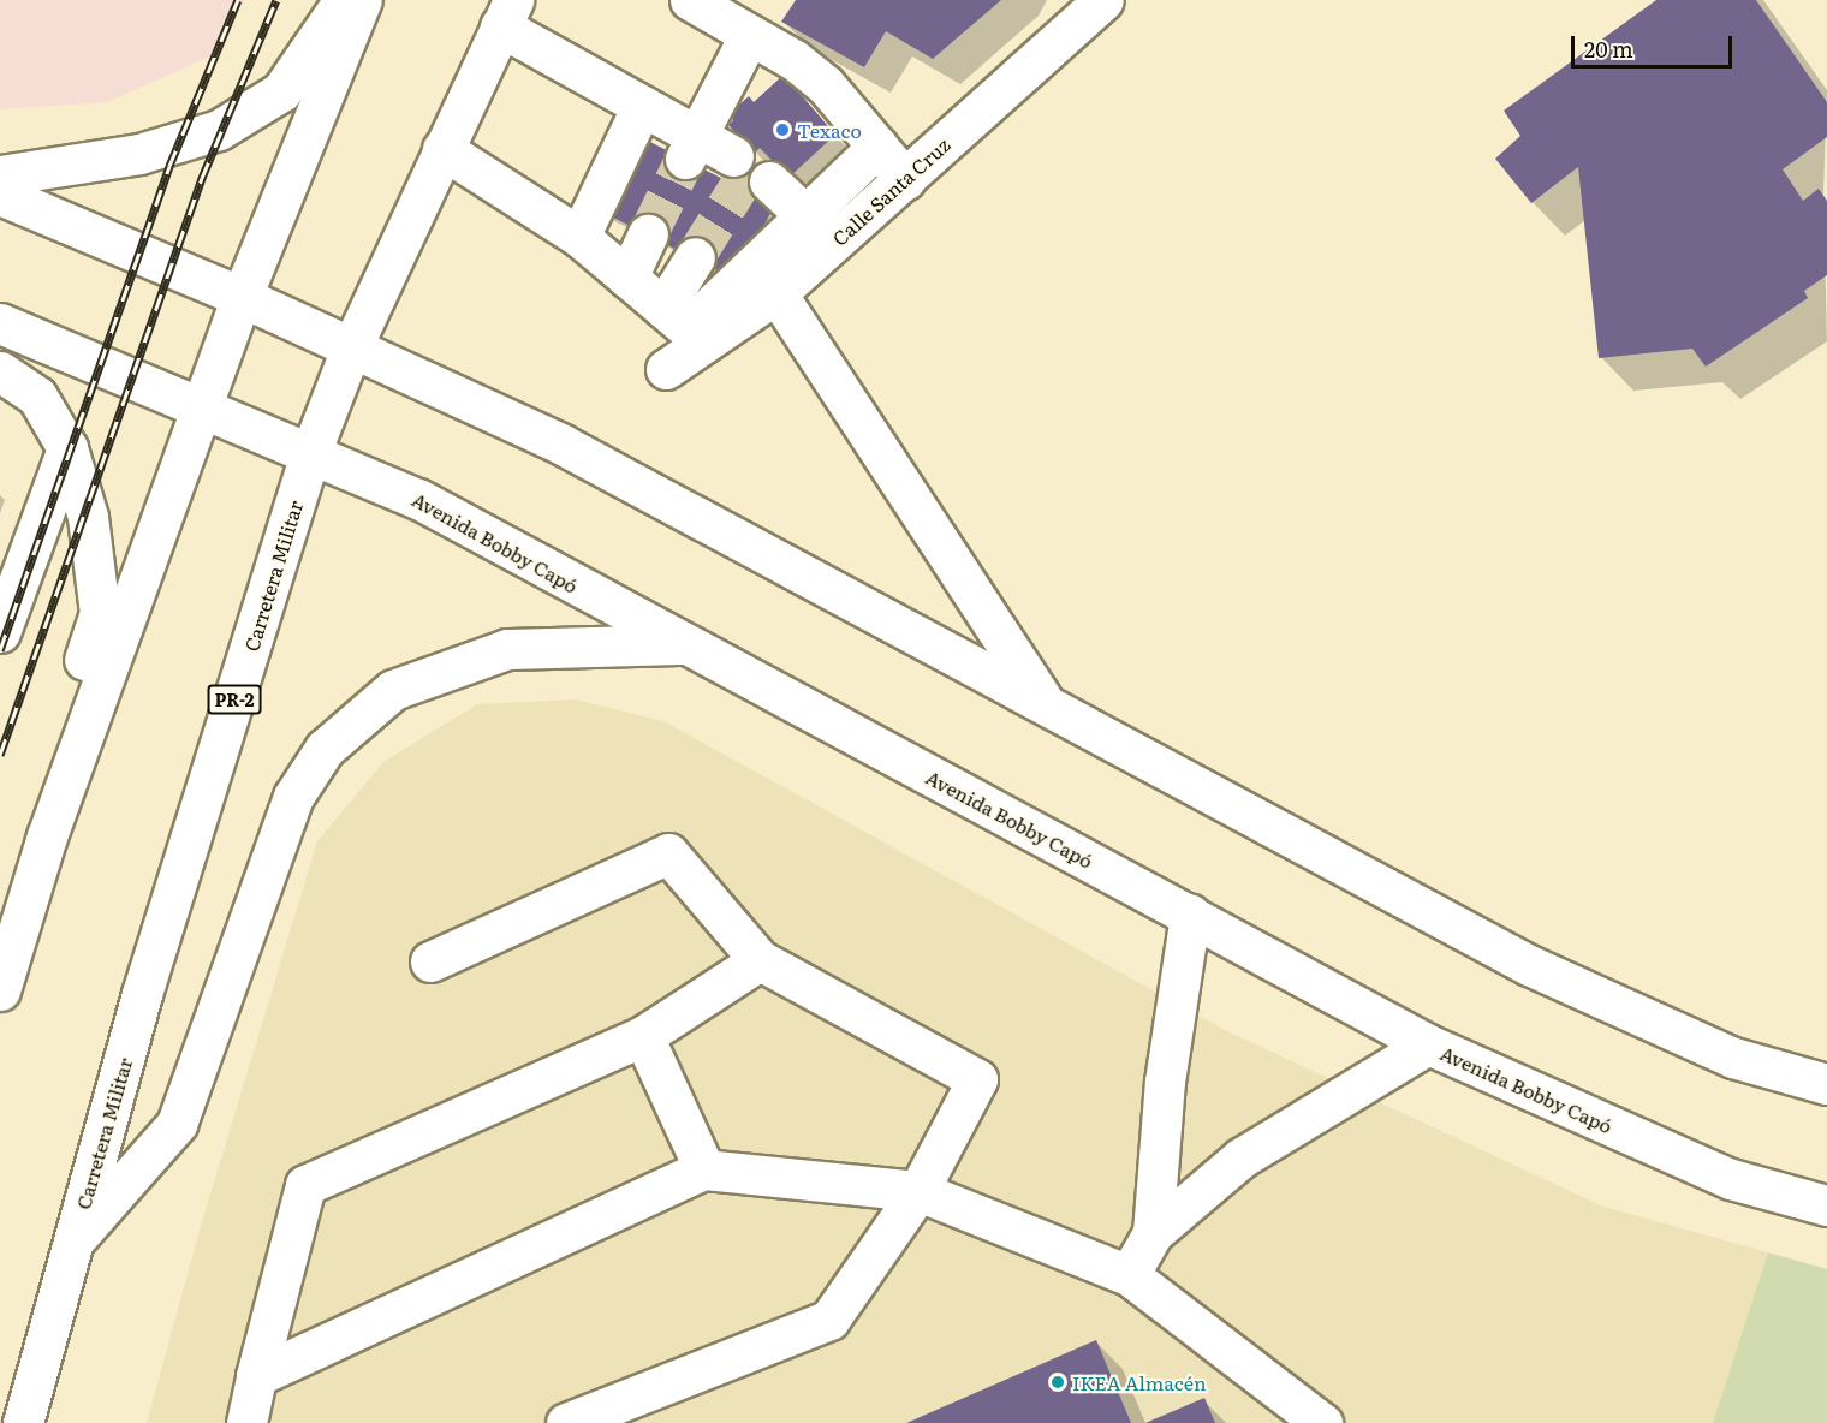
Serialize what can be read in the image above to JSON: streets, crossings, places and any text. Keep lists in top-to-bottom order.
{
  "streets": {
    "street": [
      "Calle Santa Cruz",
      "Avenida Bobby Capó",
      "Carretera Militar",
      "PR-2"
    ]
  },
  "crossings": [
    ["Avenida Bobby Capó", "Carretera Militar"]
  ],
  "places": ["Texaco", "IKEA Almacén"],
  "scale_bar": "20 m"
}
